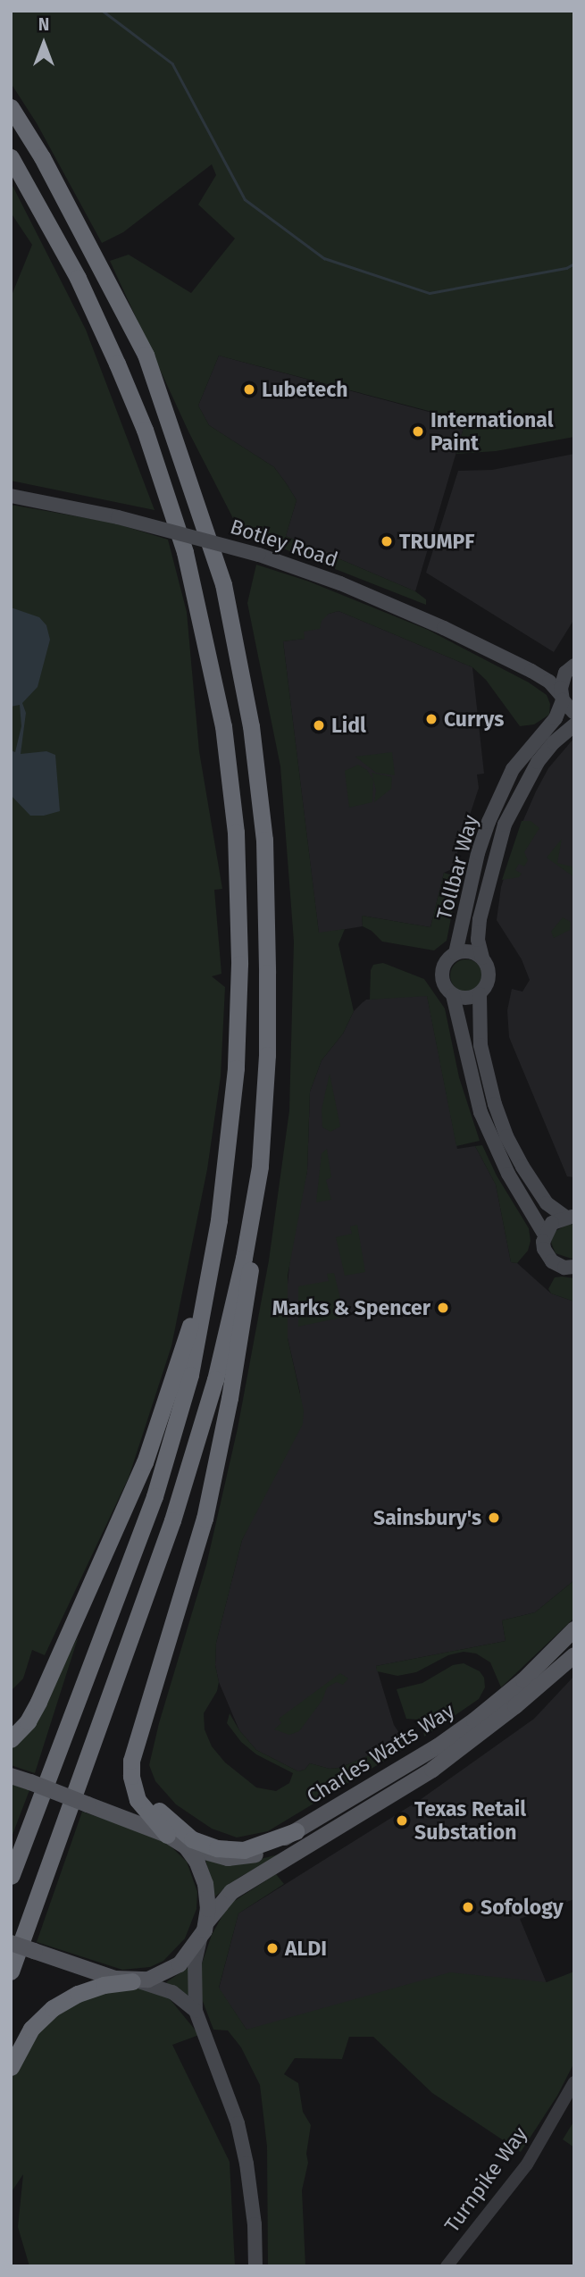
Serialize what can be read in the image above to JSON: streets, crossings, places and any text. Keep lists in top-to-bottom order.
{
  "streets": {
    "main road": ["Botley Road", "Tollbar Way", "Charles Watts Way"],
    "street": ["Turnpike Way"]
  },
  "crossings": [
    ["Botley Road", "Tollbar Way"]
  ],
  "places": [
    "Lubetech",
    "International Paint",
    "TRUMPF",
    "Currys",
    "Lidl",
    "Marks & Spencer",
    "Sainsbury's",
    "Texas Retail Substation",
    "Sofology",
    "ALDI"
  ],
  "north": "top"
}
